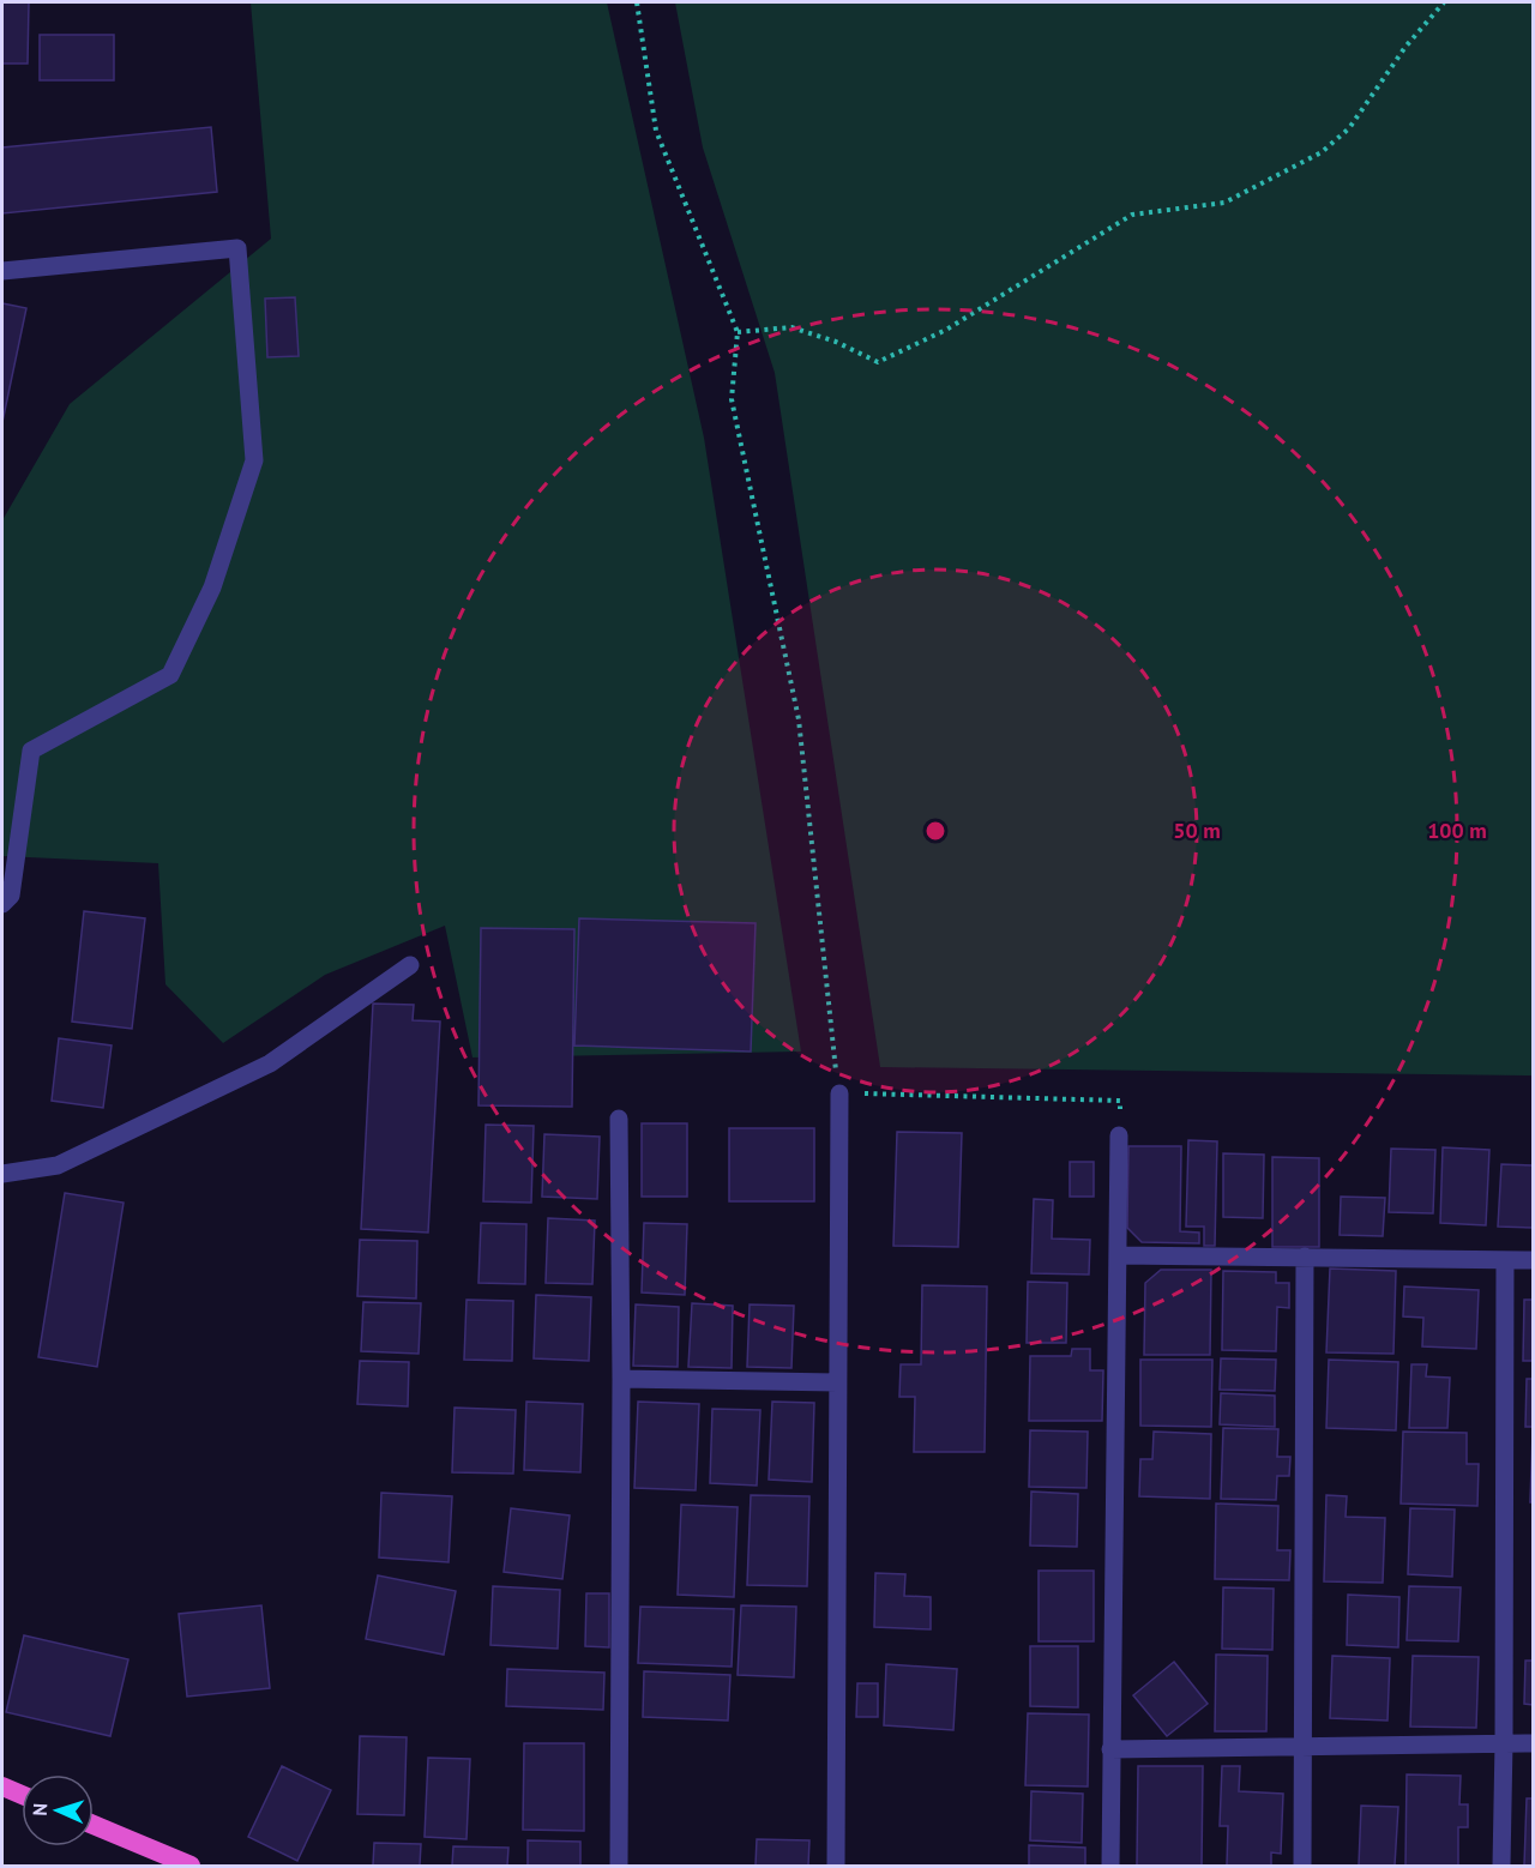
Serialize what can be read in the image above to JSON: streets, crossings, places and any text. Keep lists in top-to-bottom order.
{
  "north": "left",
  "rings": ["50 m", "100 m"]
}
